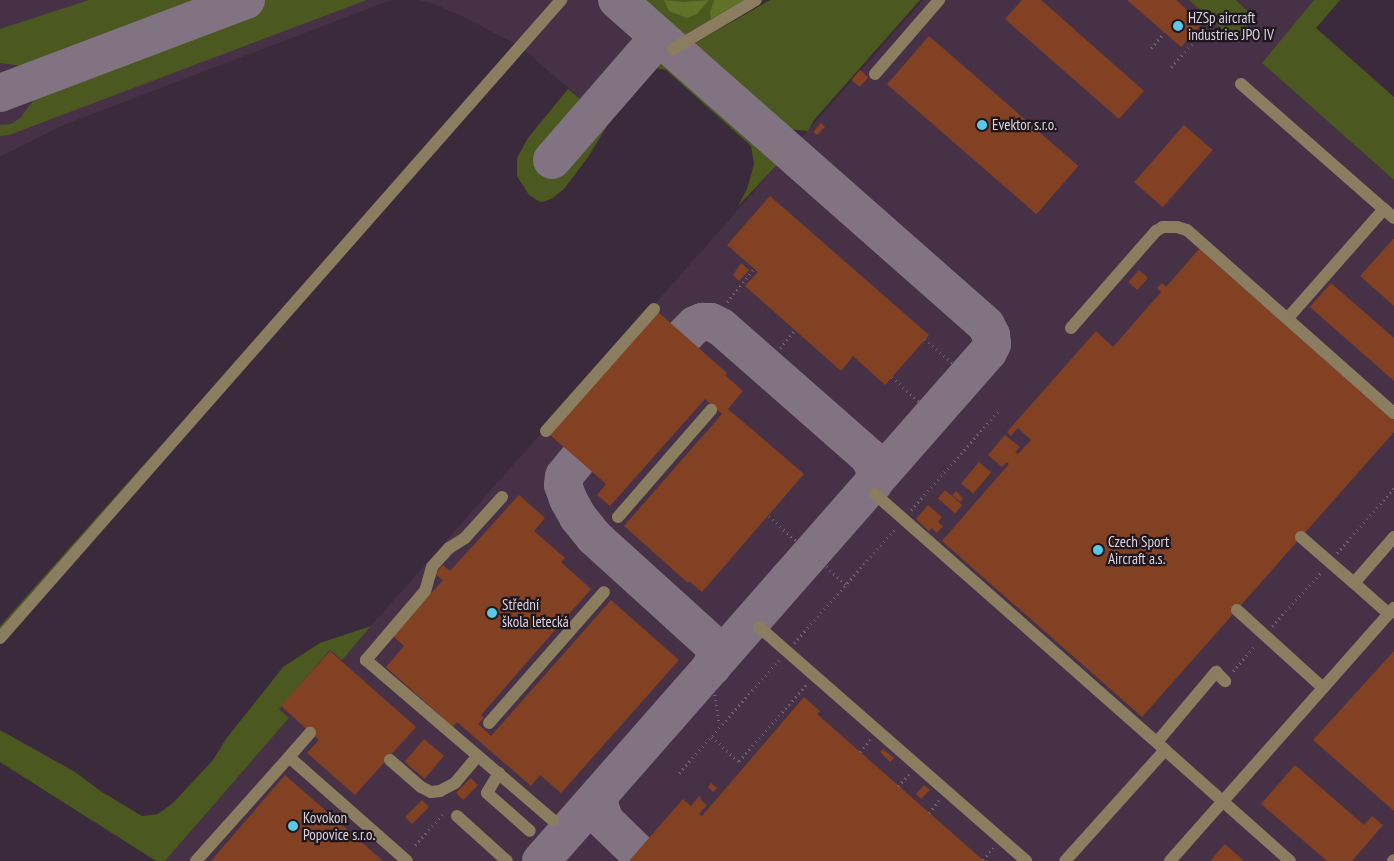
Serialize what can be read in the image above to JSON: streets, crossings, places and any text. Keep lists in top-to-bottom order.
{
  "places": [
    "HZSp aircraft industries JPO IV",
    "Evektor s.r.o.",
    "Czech Sport Aircraft a.s.",
    "Střední škola letecká",
    "Kovokon Popovice s.r.o."
  ]
}
